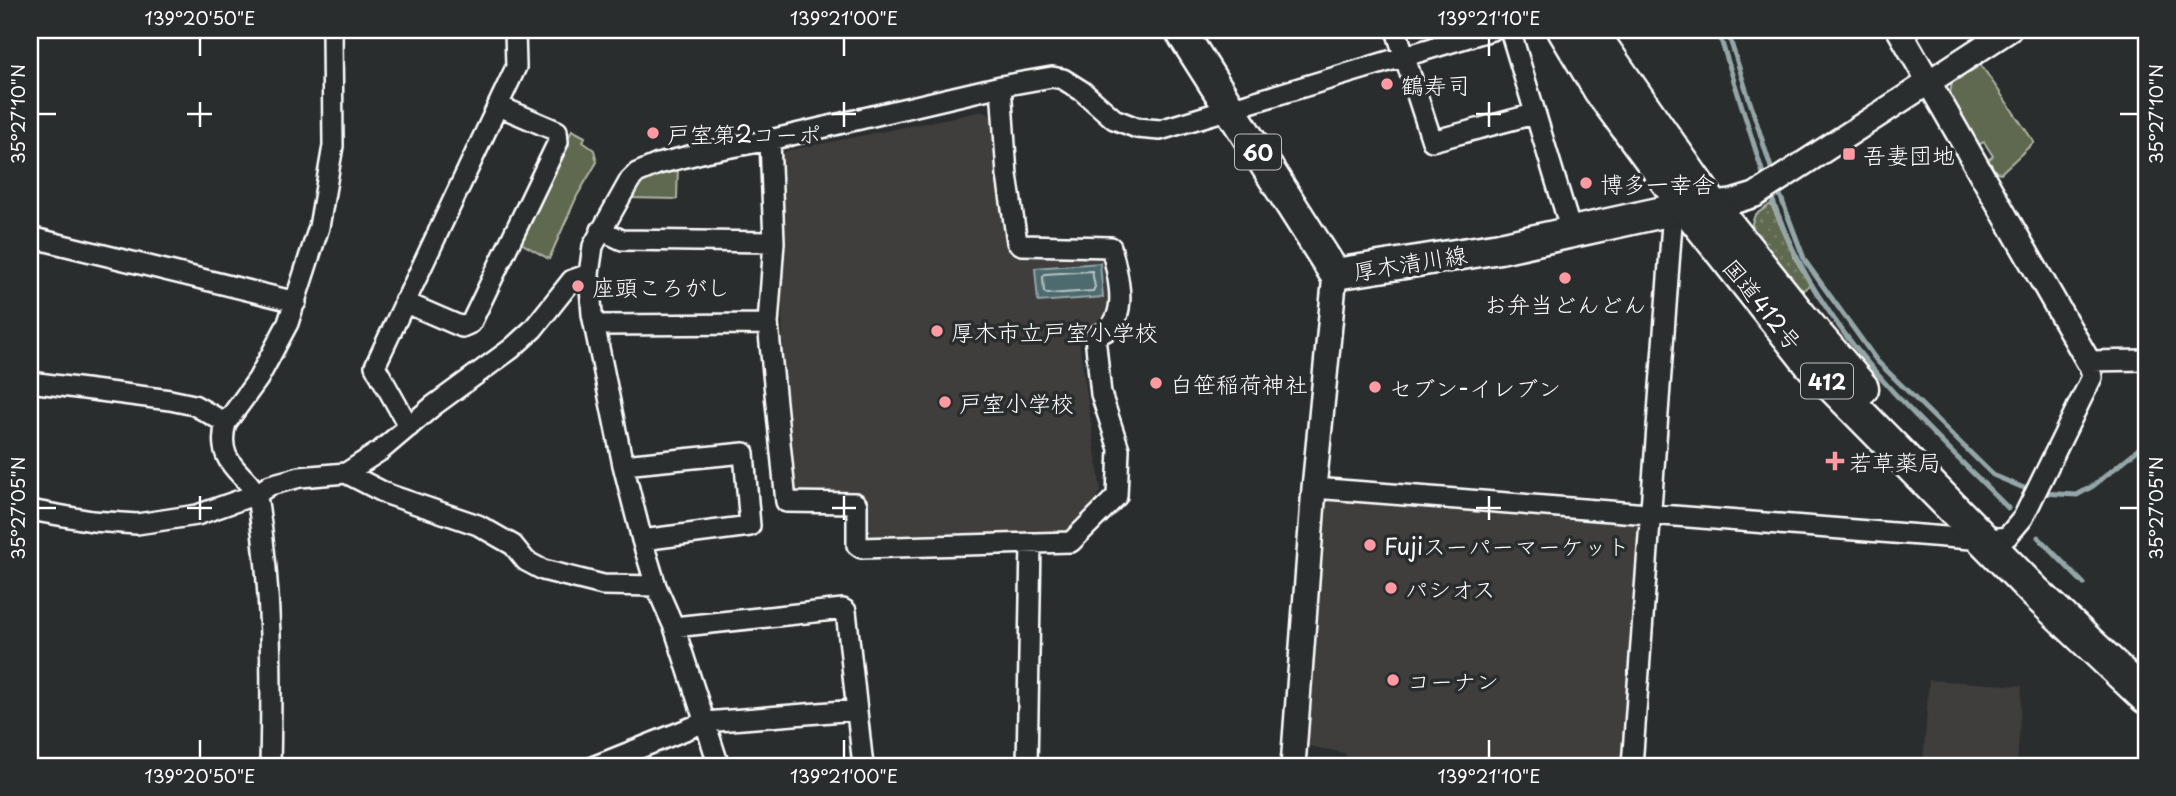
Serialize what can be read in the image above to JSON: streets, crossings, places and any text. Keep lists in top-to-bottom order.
{
  "streets": {
    "highway": ["国道412号", "412"],
    "main road": ["60", "厚木清川線"]
  },
  "crossings": [
    ["厚木清川線", "国道412号"]
  ],
  "places": {
    "other": [
      "鶴寿司",
      "戸室第2コーポ",
      "博多一幸舎",
      "お弁当どんどん",
      "座頭ころがし",
      "厚木市立戸室小学校",
      "白笹稲荷神社",
      "セブン-イレブン",
      "戸室小学校",
      "Fujiスーパーマーケット",
      "パシオス",
      "コーナン"
    ],
    "transit": ["吾妻団地"],
    "health": ["若草薬局"]
  },
  "coordinates": [
    "139°20'50\"E",
    "139°21'00\"E",
    "139°21'10\"E",
    "35°27'10\"N",
    "35°27'05\"N"
  ]
}
